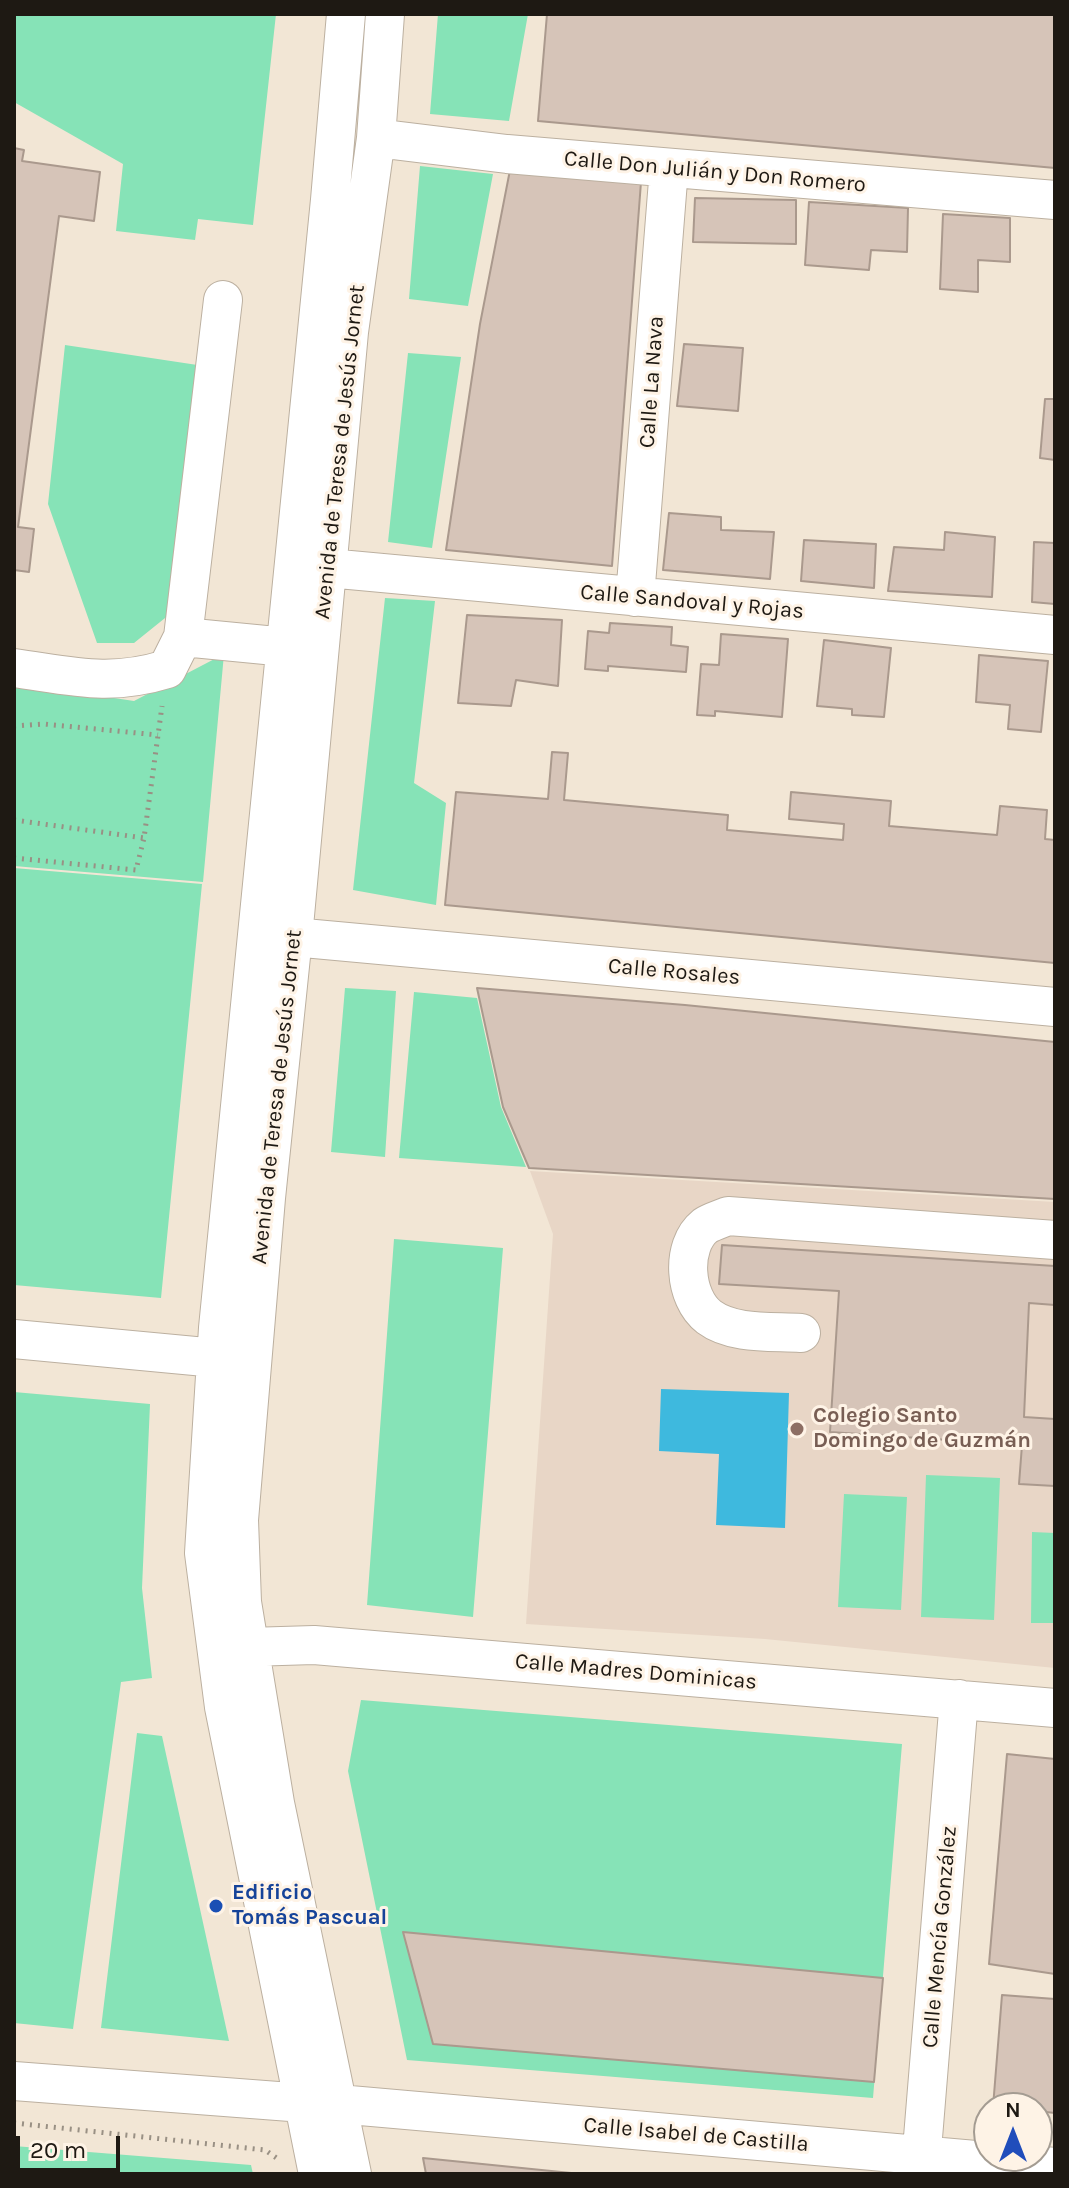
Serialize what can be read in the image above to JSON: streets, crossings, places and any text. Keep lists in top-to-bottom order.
{
  "streets": {
    "street": [
      "Calle Don Julián y Don Romero",
      "Calle La Nava",
      "Avenida de Teresa de Jesús Jornet",
      "Calle Sandoval y Rojas",
      "Calle Rosales",
      "Calle Madres Dominicas",
      "Calle Mencía González",
      "Calle Isabel de Castilla"
    ]
  },
  "crossings": [
    ["Calle Don Julián y Don Romero", "Calle La Nava"],
    ["Calle Don Julián y Don Romero", "Avenida de Teresa de Jesús Jornet"],
    ["Calle La Nava", "Calle Sandoval y Rojas"],
    ["Avenida de Teresa de Jesús Jornet", "Calle Sandoval y Rojas"],
    ["Avenida de Teresa de Jesús Jornet", "Calle Rosales"],
    ["Avenida de Teresa de Jesús Jornet", "Calle Madres Dominicas"],
    ["Avenida de Teresa de Jesús Jornet", "Calle Isabel de Castilla"],
    ["Calle Madres Dominicas", "Calle Mencía González"],
    ["Calle Mencía González", "Calle Isabel de Castilla"]
  ],
  "places": ["Colegio Santo Domingo de Guzmán", "Edificio Tomás Pascual"],
  "scale_bar": "20 m",
  "north": "top"
}
